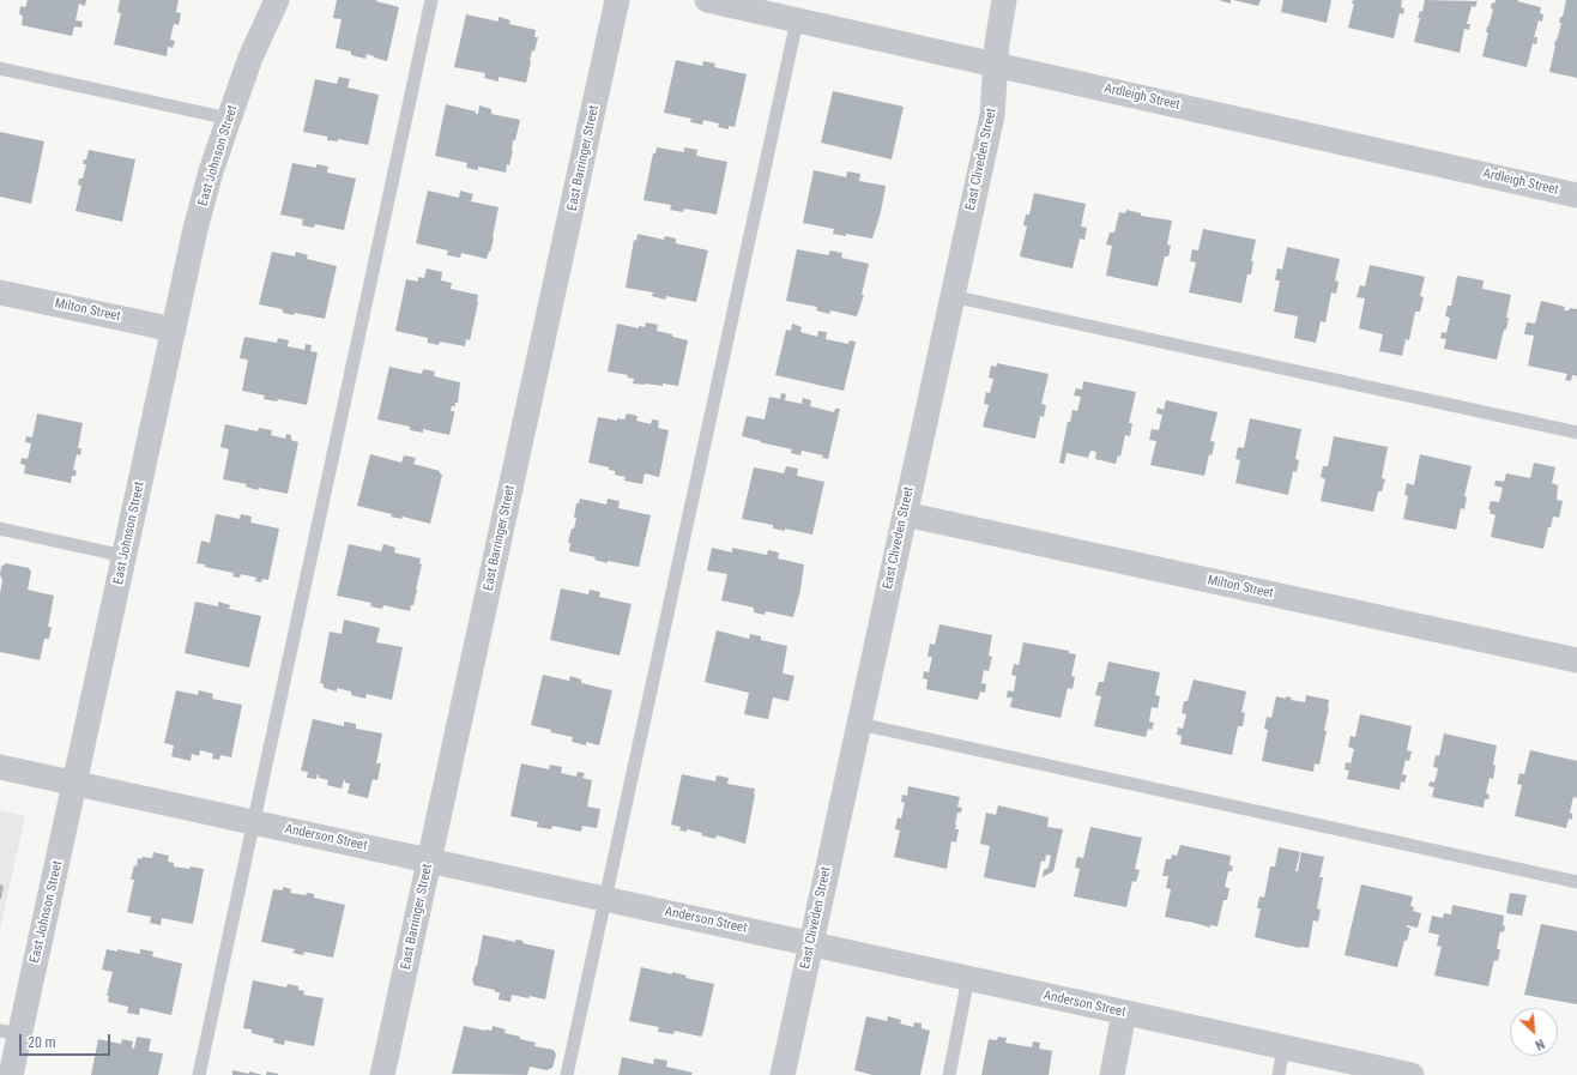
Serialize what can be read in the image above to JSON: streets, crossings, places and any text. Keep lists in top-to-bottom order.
{
  "streets": {
    "street": [
      "Ardleigh Street",
      "East Johnson Street",
      "East Barringer Street",
      "East Cliveden Street",
      "Milton Street",
      "Anderson Street"
    ]
  },
  "crossings": [
    ["Ardleigh Street", "East Cliveden Street"],
    ["East Johnson Street", "Milton Street"],
    ["East Johnson Street", "Anderson Street"],
    ["East Barringer Street", "Anderson Street"],
    ["East Cliveden Street", "Milton Street"],
    ["East Cliveden Street", "Anderson Street"]
  ],
  "scale_bar": "20 m",
  "north": "bottom right"
}
